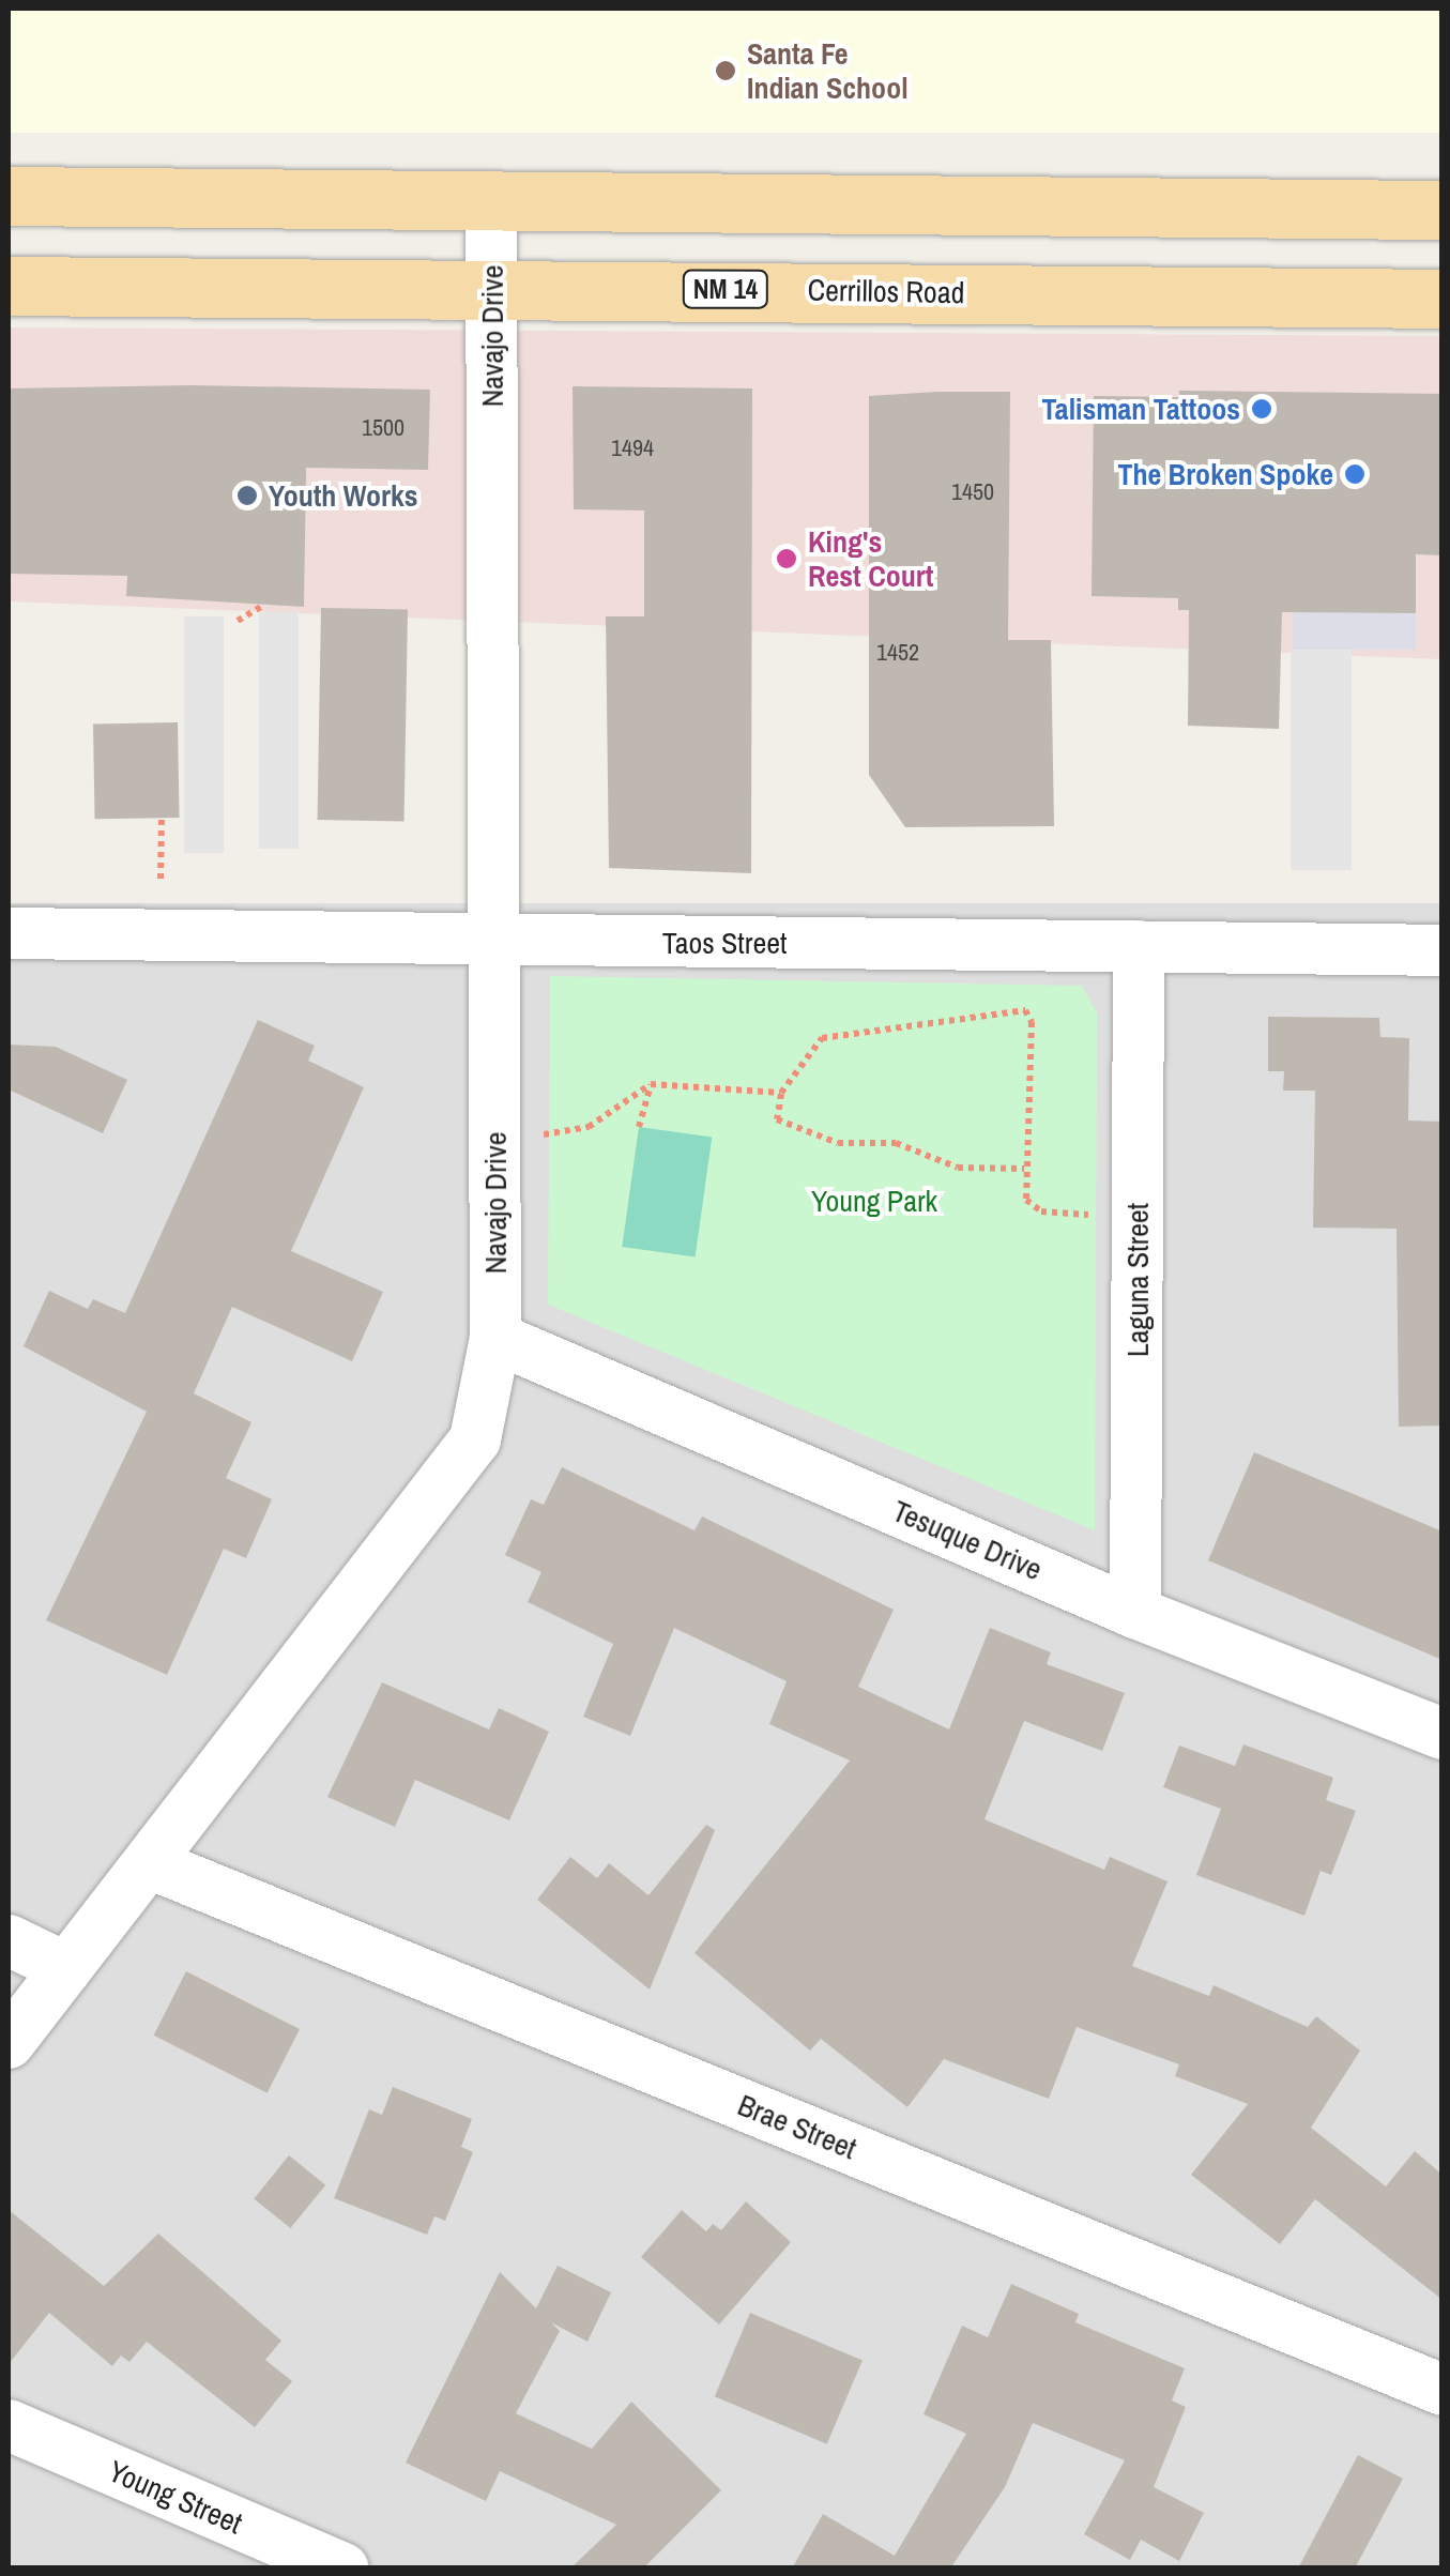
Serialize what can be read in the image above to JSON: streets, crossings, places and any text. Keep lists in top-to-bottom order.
{
  "streets": {
    "main road": ["NM 14", "Cerrillos Road"],
    "street": [
      "Navajo Drive",
      "Taos Street",
      "Laguna Street",
      "Tesuque Drive",
      "Brae Street",
      "Young Street"
    ]
  },
  "crossings": [
    ["Cerrillos Road", "Navajo Drive"],
    ["Navajo Drive", "Taos Street"],
    ["Navajo Drive", "Tesuque Drive"],
    ["Navajo Drive", "Brae Street"],
    ["Taos Street", "Laguna Street"],
    ["Laguna Street", "Tesuque Drive"]
  ],
  "parks": ["Young Park"],
  "places": [
    "Santa Fe Indian School",
    "Talisman Tattoos",
    "The Broken Spoke",
    "Youth Works",
    "King's Rest Court"
  ],
  "house_numbers": [
    "1500",
    "1494",
    "1450",
    "1452"
  ]
}
